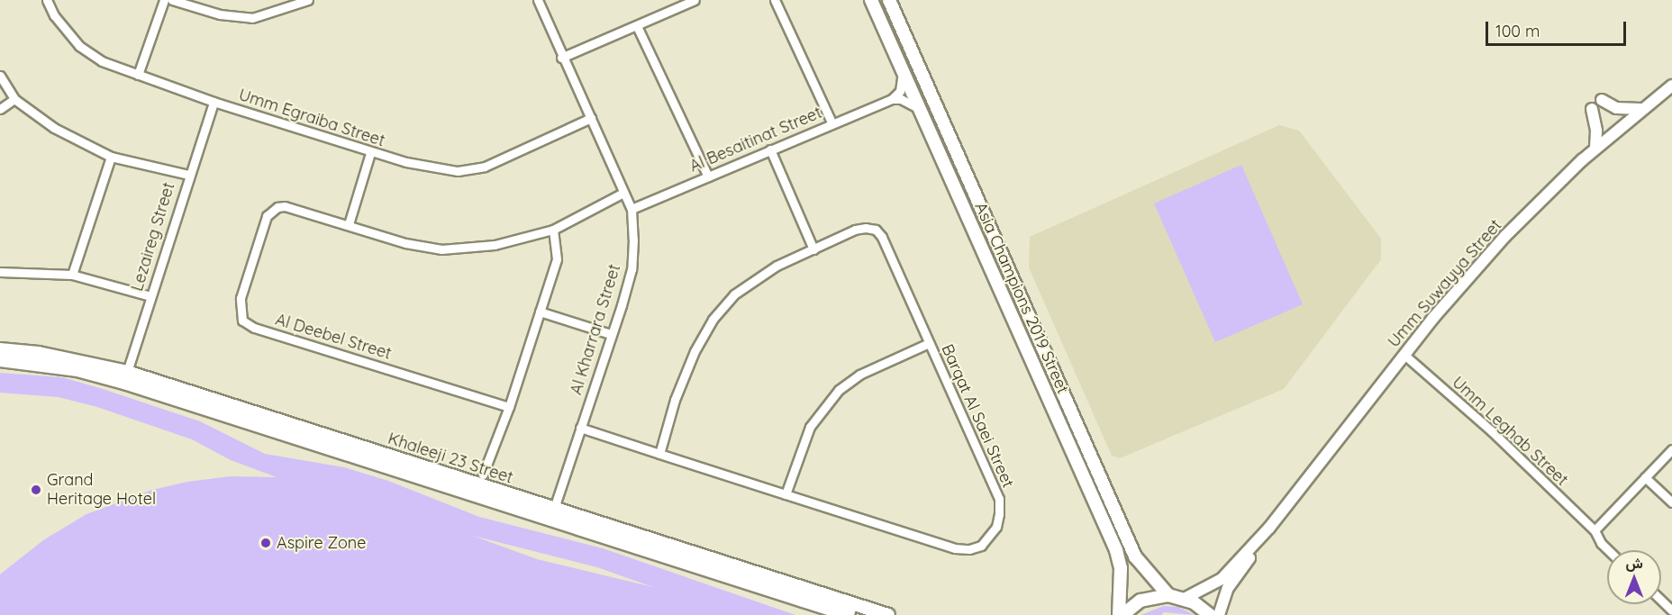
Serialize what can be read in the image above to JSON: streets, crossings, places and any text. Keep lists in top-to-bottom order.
{
  "streets": {
    "main road": ["Asia Champions 2019 Street", "Khaleeji 23 Street"],
    "street": [
      "Umm Egraiba Street",
      "Al Besaitinat Street",
      "Lezaireg Street",
      "Umm Suwayya Street",
      "Al Kharrara Street",
      "Al Deebel Street",
      "Barqat Al Saei Street",
      "Umm Leghab Street"
    ]
  },
  "crossings": [
    ["Umm Egraiba Street", "Lezaireg Street"],
    ["Umm Egraiba Street", "Al Kharrara Street"],
    ["Al Besaitinat Street", "Al Kharrara Street"],
    ["Lezaireg Street", "Khaleeji 23 Street"],
    ["Umm Suwayya Street", "Umm Leghab Street"],
    ["Al Kharrara Street", "Al Deebel Street"],
    ["Al Kharrara Street", "Barqat Al Saei Street"],
    ["Al Kharrara Street", "Khaleeji 23 Street"]
  ],
  "places": ["Grand Heritage Hotel", "Aspire Zone"],
  "scale_bar": "100 m",
  "north": "top"
}
